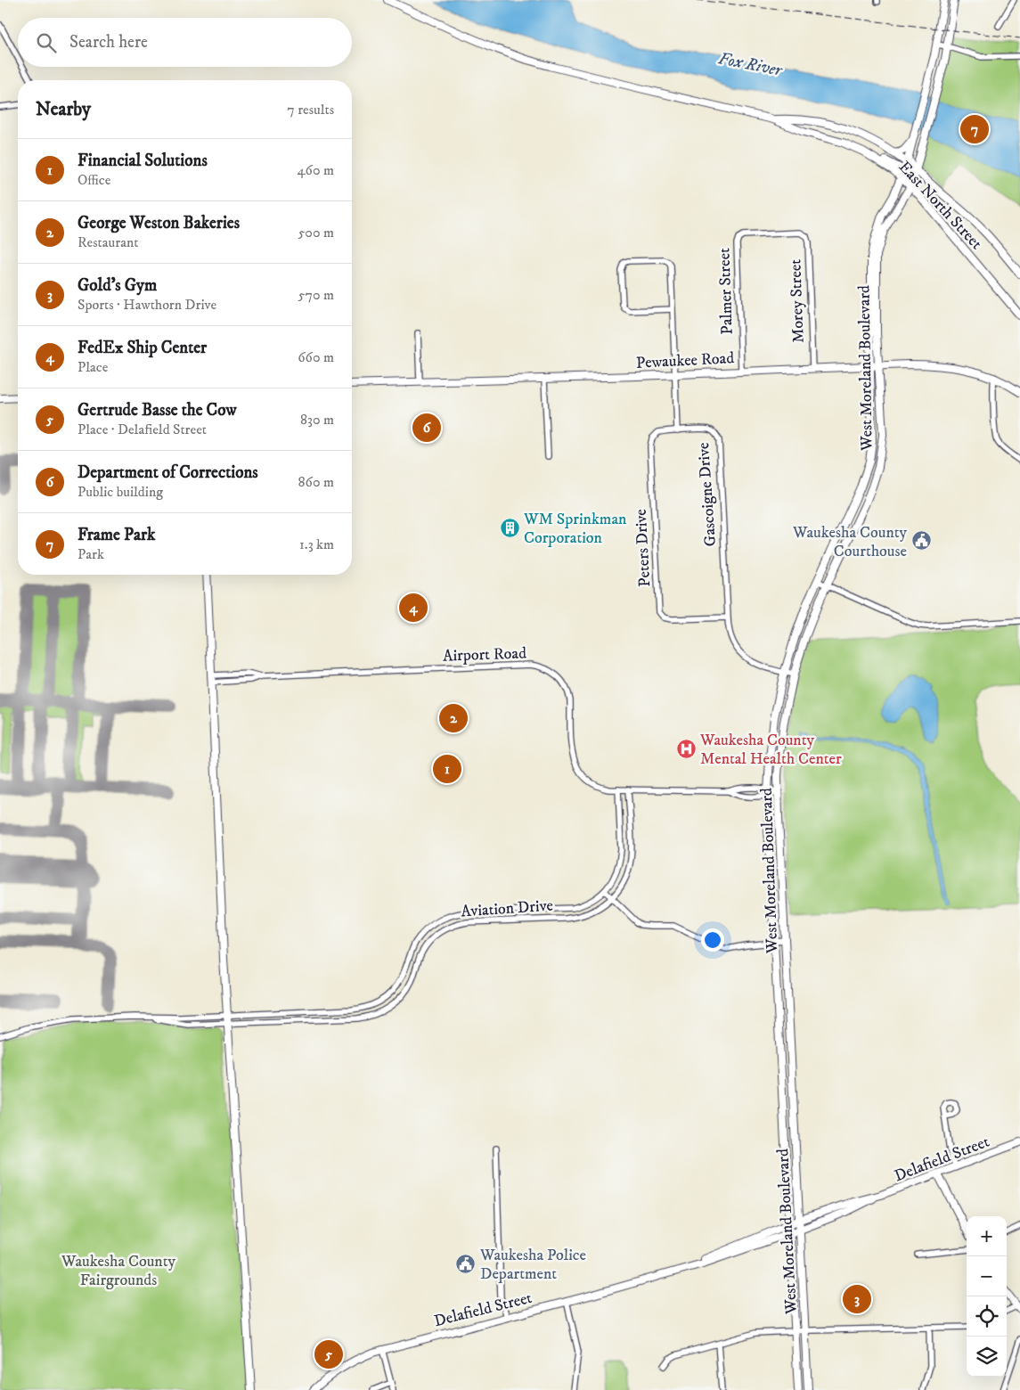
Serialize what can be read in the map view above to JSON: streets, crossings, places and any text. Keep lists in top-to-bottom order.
{
  "streets": {
    "street": [
      "East North Street",
      "Palmer Street",
      "Morey Street",
      "Pewaukee Road",
      "West Moreland Boulevard",
      "Gascoigne Drive",
      "Peters Drive",
      "Airport Road",
      "Aviation Drive",
      "Delafield Street"
    ]
  },
  "crossings": [
    ["East North Street", "West Moreland Boulevard"],
    ["Palmer Street", "Morey Street"],
    ["Palmer Street", "Pewaukee Road"],
    ["Morey Street", "Pewaukee Road"],
    ["Pewaukee Road", "West Moreland Boulevard"],
    ["Pewaukee Road", "Gascoigne Drive"],
    ["West Moreland Boulevard", "Gascoigne Drive"],
    ["West Moreland Boulevard", "Airport Road"],
    ["West Moreland Boulevard", "Delafield Street"],
    ["Gascoigne Drive", "Peters Drive"],
    ["Airport Road", "Aviation Drive"]
  ],
  "water": ["Fox River"],
  "parks": ["Waukesha County Fairgrounds"],
  "places": {
    "building": ["WM Sprinkman Corporation"],
    "public building": ["Waukesha County Courthouse", "Waukesha Police Department"],
    "hospital": ["Waukesha County Mental Health Center"]
  },
  "page": {
    "search": "Search here",
    "heading": ["Nearby", "7 results"],
    "pins": [
      "7",
      "6",
      "4",
      "2",
      "1",
      "3",
      "5"
    ],
    "list": [
      {
        "mark": "1",
        "name": "Financial Solutions",
        "note": "Office",
        "value": "460 m"
      },
      {
        "mark": "2",
        "name": "George Weston Bakeries",
        "note": "Restaurant",
        "value": "500 m"
      },
      {
        "mark": "3",
        "name": "Gold's Gym",
        "note": "Sports · Hawthorn Drive",
        "value": "570 m"
      },
      {
        "mark": "4",
        "name": "FedEx Ship Center",
        "note": "Place",
        "value": "660 m"
      },
      {
        "mark": "5",
        "name": "Gertrude Basse the Cow",
        "note": "Place · Delafield Street",
        "value": "830 m"
      },
      {
        "mark": "6",
        "name": "Department of Corrections",
        "note": "Public building",
        "value": "860 m"
      },
      {
        "mark": "7",
        "name": "Frame Park",
        "note": "Park",
        "value": "1.3 km"
      }
    ],
    "map_buttons": ["+", "−"]
  }
}
